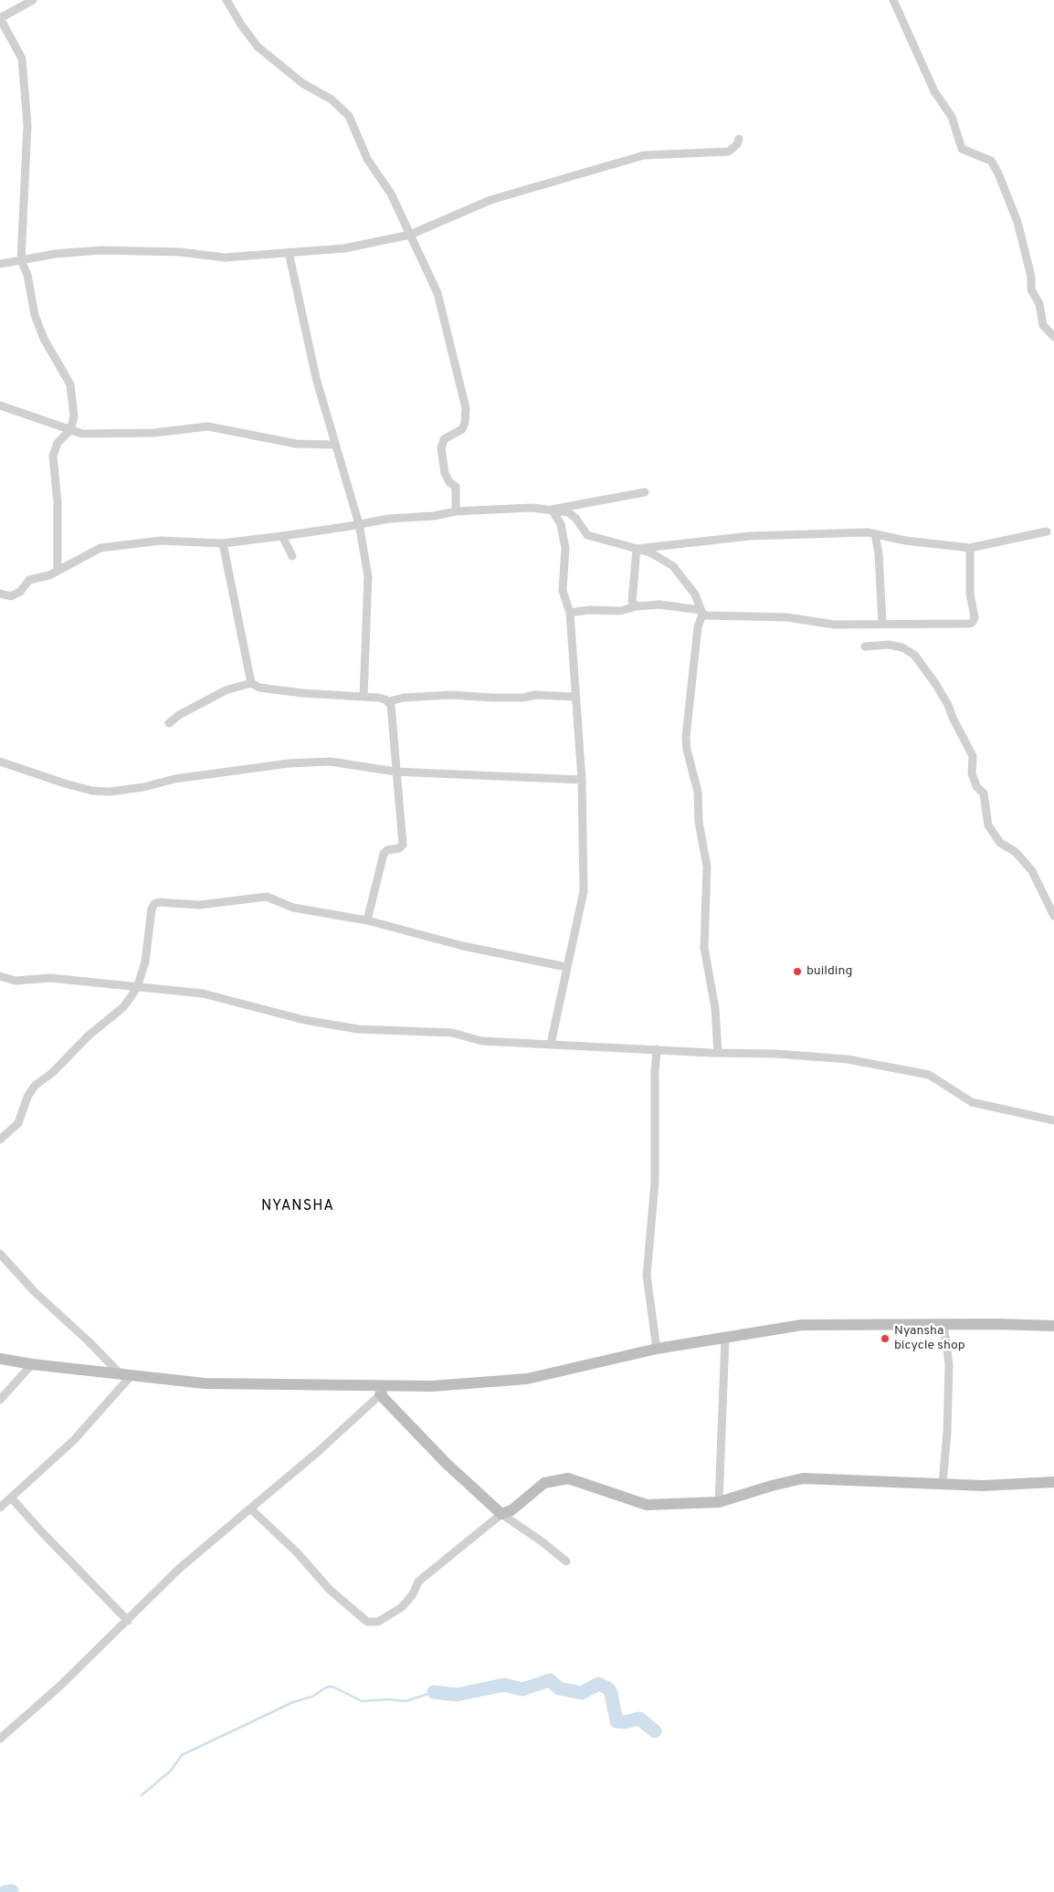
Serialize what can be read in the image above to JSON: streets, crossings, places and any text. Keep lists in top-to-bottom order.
{
  "districts": ["NYANSHA"],
  "places": ["building", "Nyansha bicycle shop"]
}
